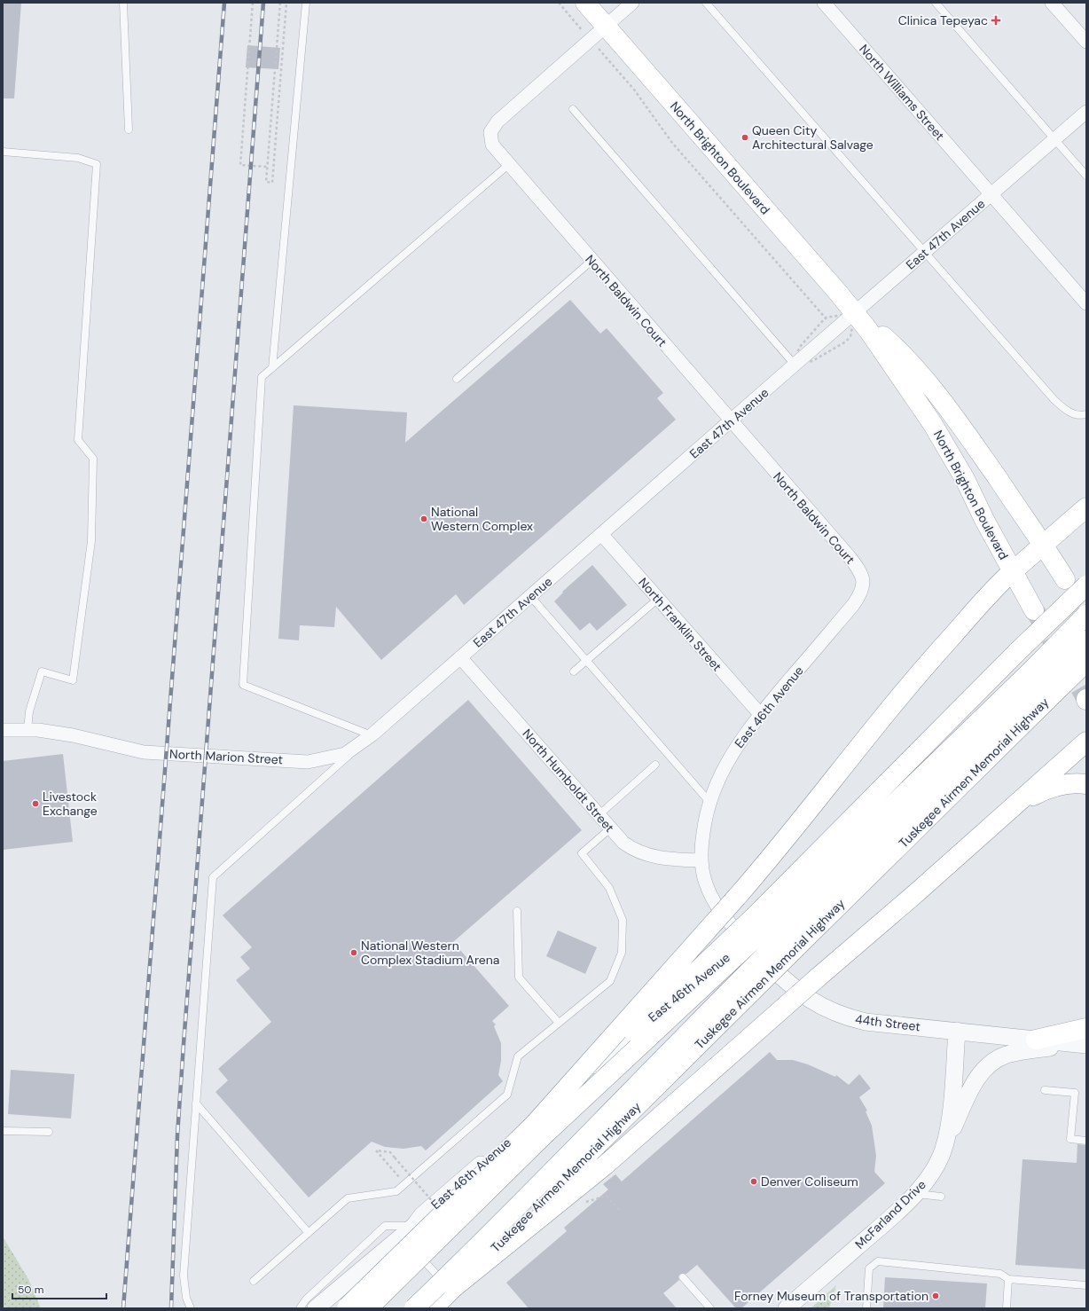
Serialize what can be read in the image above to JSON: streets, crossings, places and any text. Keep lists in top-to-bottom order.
{
  "streets": {
    "main road": ["North Brighton Boulevard", "Tuskegee Airmen Memorial Highway"],
    "street": [
      "North Williams Street",
      "East 47th Avenue",
      "North Baldwin Court",
      "North Franklin Street",
      "East 46th Avenue",
      "North Marion Street",
      "North Humboldt Street",
      "44th Street",
      "McFarland Drive"
    ]
  },
  "crossings": [
    ["North Williams Street", "East 47th Avenue"],
    ["North Brighton Boulevard", "East 47th Avenue"],
    ["North Brighton Boulevard", "North Baldwin Court"],
    ["East 47th Avenue", "North Baldwin Court"],
    ["East 47th Avenue", "North Franklin Street"],
    ["East 47th Avenue", "North Marion Street"],
    ["East 47th Avenue", "North Humboldt Street"],
    ["North Baldwin Court", "East 46th Avenue"],
    ["North Franklin Street", "East 46th Avenue"],
    ["East 46th Avenue", "North Humboldt Street"],
    ["East 46th Avenue", "44th Street"],
    ["North Humboldt Street", "44th Street"],
    ["44th Street", "McFarland Drive"]
  ],
  "places": {
    "health": ["Clinica Tepeyac"],
    "other": [
      "Queen City Architectural Salvage",
      "National Western Complex",
      "Livestock Exchange",
      "National Western Complex Stadium Arena",
      "Denver Coliseum",
      "Forney Museum of Transportation"
    ]
  },
  "scale_bar": "50 m"
}
